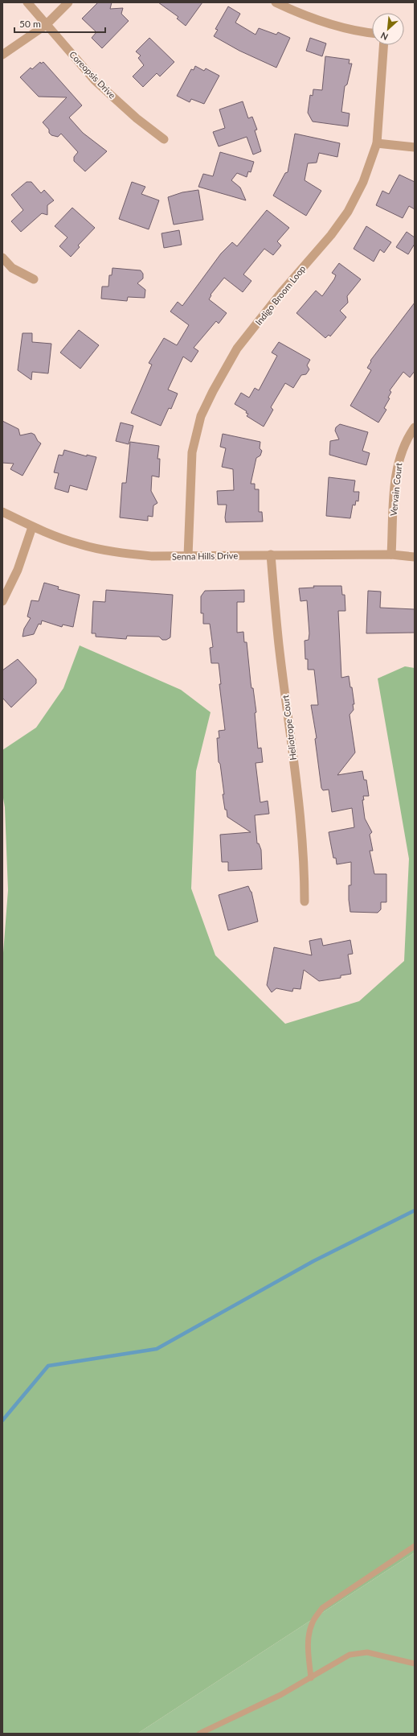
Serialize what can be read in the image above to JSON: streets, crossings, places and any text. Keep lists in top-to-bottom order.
{
  "streets": {
    "street": [
      "Coreopsis Drive",
      "Indigo Broom Loop",
      "Vervain Court",
      "Senna Hills Drive",
      "Heliotrope Court"
    ]
  },
  "crossings": [
    ["Indigo Broom Loop", "Senna Hills Drive"],
    ["Vervain Court", "Senna Hills Drive"],
    ["Senna Hills Drive", "Heliotrope Court"]
  ],
  "scale_bar": "50 m",
  "north": "bottom left"
}
